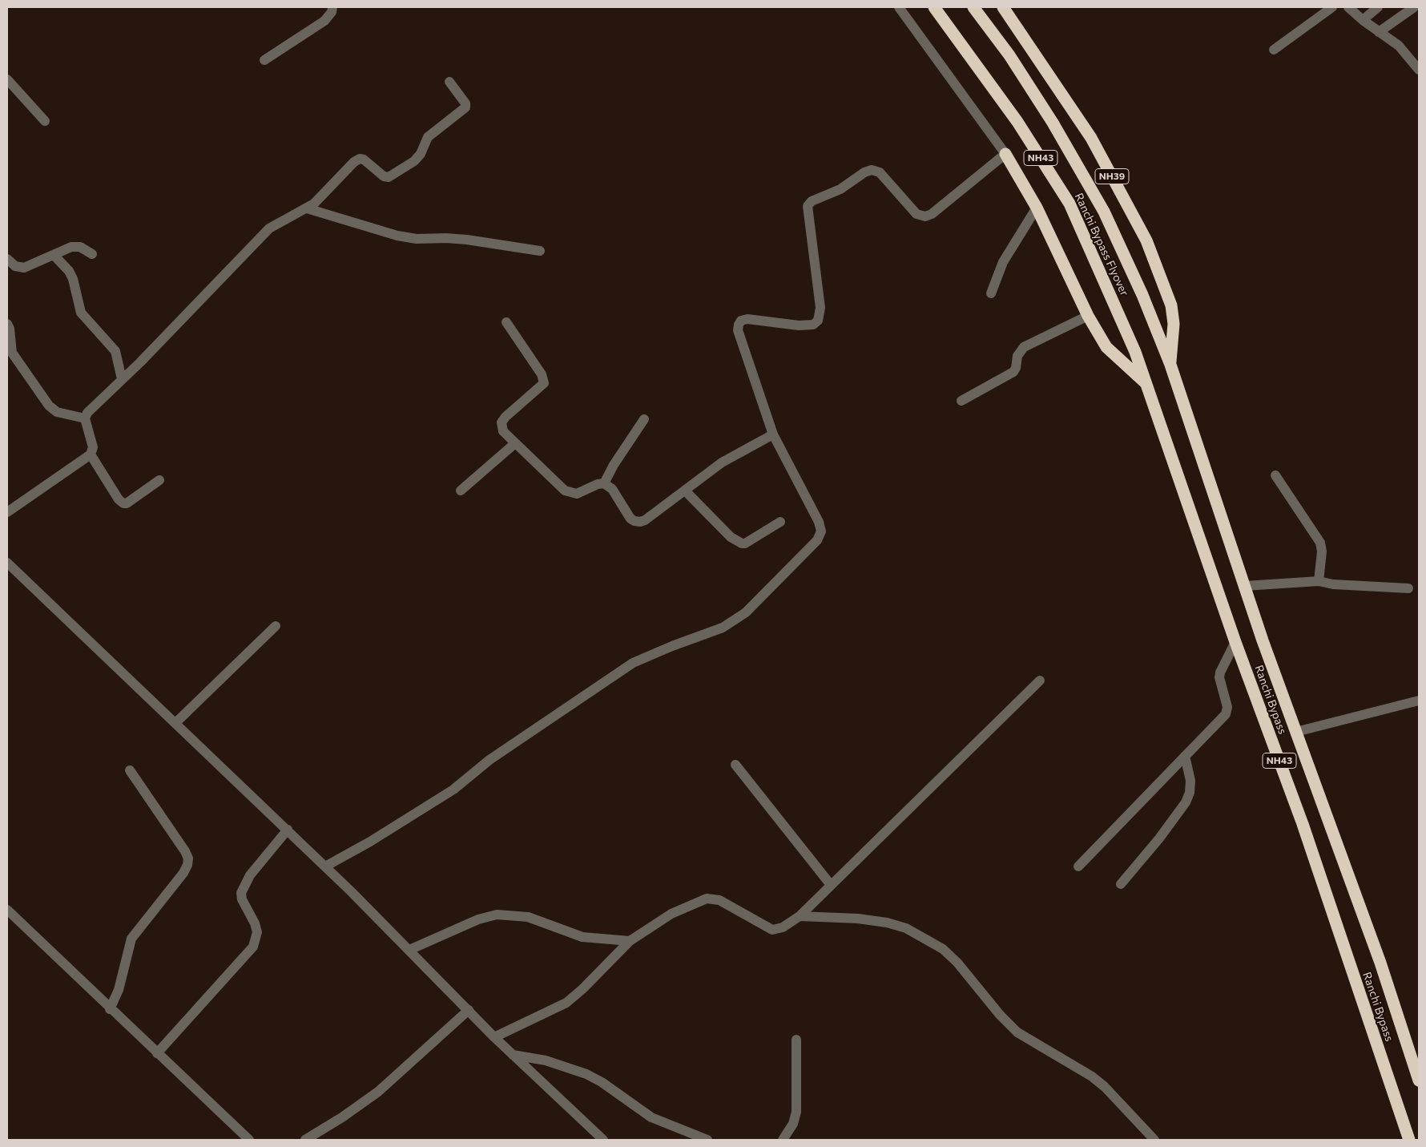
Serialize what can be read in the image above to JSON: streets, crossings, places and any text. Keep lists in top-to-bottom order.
{
  "streets": {
    "highway": [
      "NH43",
      "NH39",
      "Ranchi Bypass Flyover",
      "Ranchi Bypass"
    ]
  },
  "crossings": [
    ["NH39", "Ranchi Bypass Flyover"],
    ["NH39", "Ranchi Bypass"],
    ["Ranchi Bypass Flyover", "Ranchi Bypass"]
  ]
}
